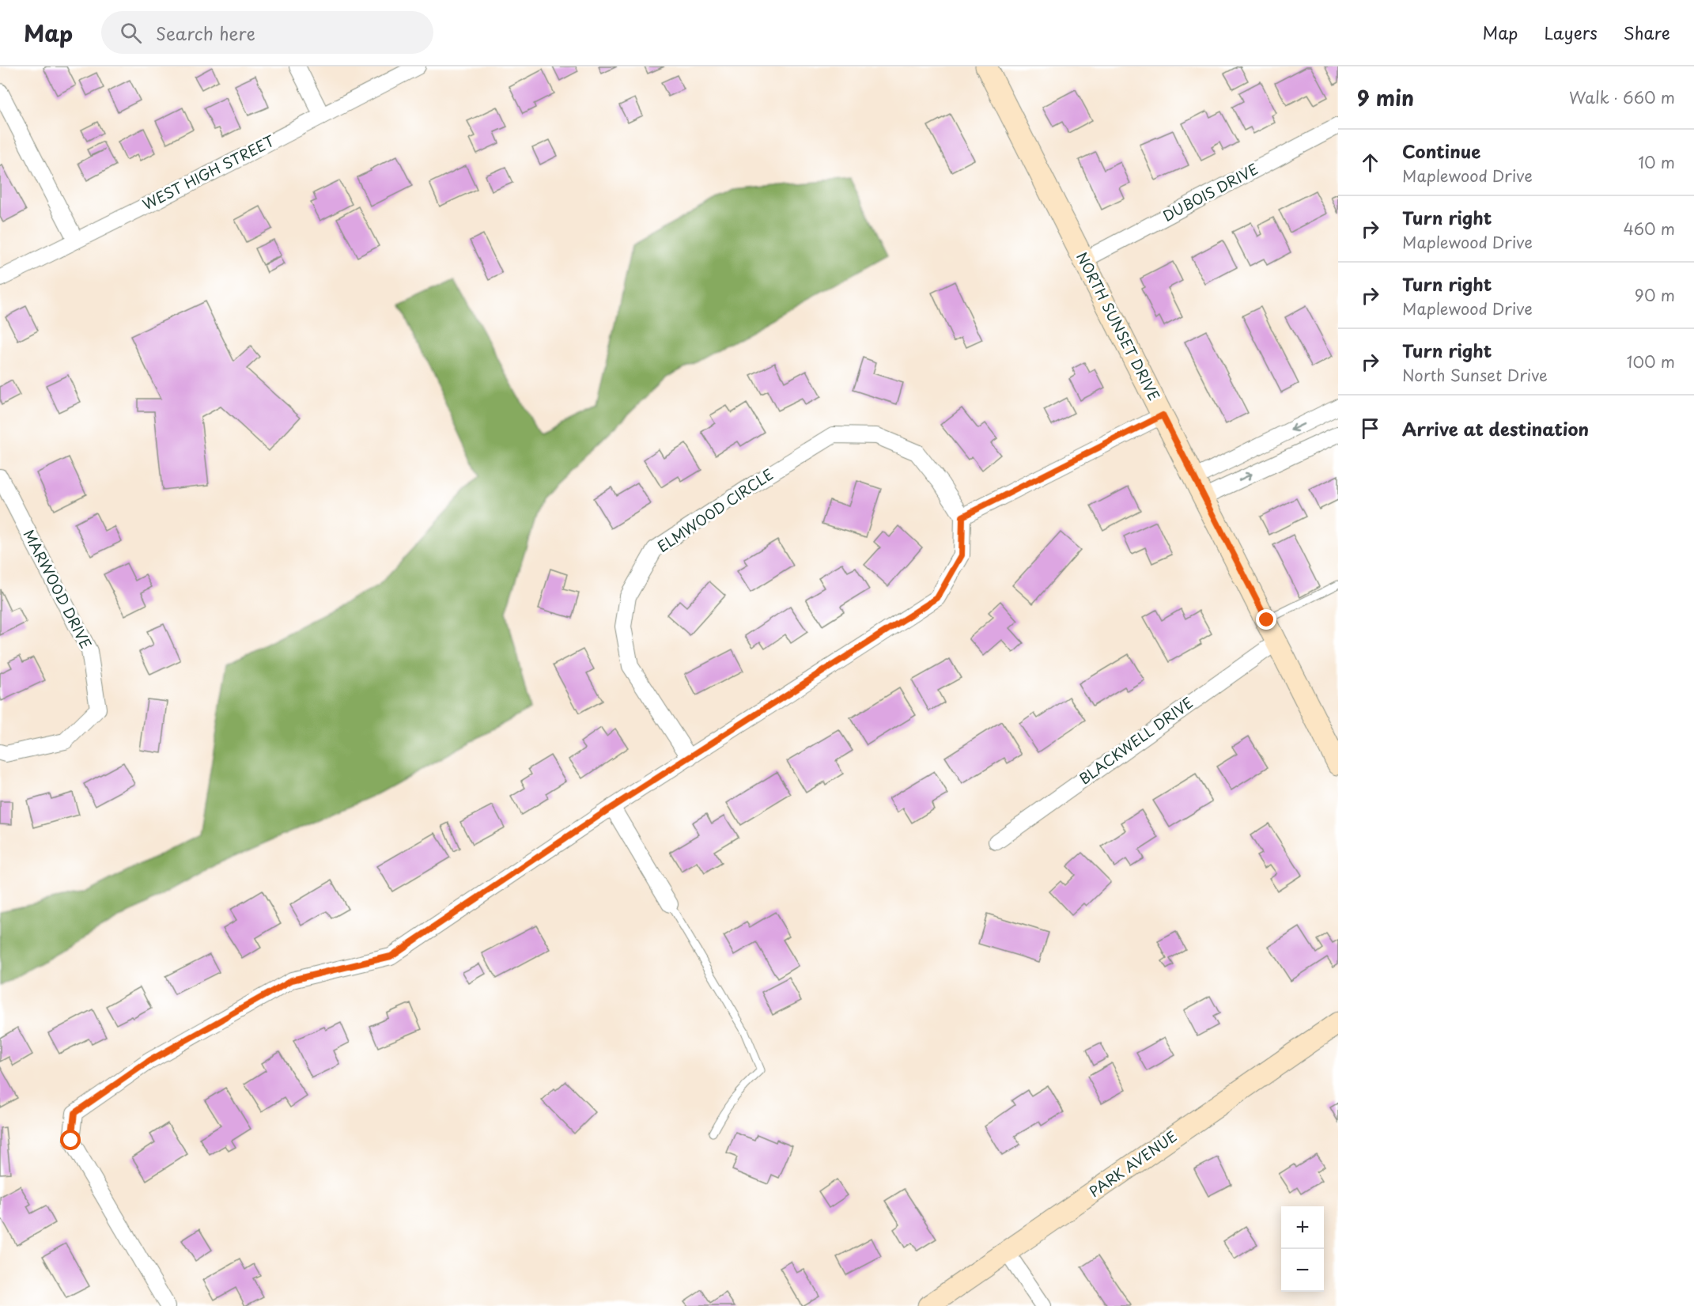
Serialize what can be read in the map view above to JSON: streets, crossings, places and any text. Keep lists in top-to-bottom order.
{
  "streets": {
    "main road": ["NORTH SUNSET DRIVE", "PARK AVENUE"],
    "street": [
      "WEST HIGH STREET",
      "DUBOIS DRIVE",
      "ELMWOOD CIRCLE",
      "MARWOOD DRIVE",
      "BLACKWELL DRIVE"
    ]
  },
  "crossings": [
    ["DUBOIS DRIVE", "NORTH SUNSET DRIVE"],
    ["NORTH SUNSET DRIVE", "BLACKWELL DRIVE"]
  ],
  "page": {
    "header": "Map",
    "search": "Search here",
    "nav": ["Map", "Layers", "Share"],
    "heading": ["9 min", "Walk · 660 m"],
    "list": [
      ["Continue", "Maplewood Drive", "10 m"],
      ["Turn right", "Maplewood Drive", "460 m"],
      ["Turn right", "Maplewood Drive", "90 m"],
      ["Turn right", "North Sunset Drive", "100 m"],
      "Arrive at destination"
    ],
    "map_buttons": ["+", "−"]
  }
}
